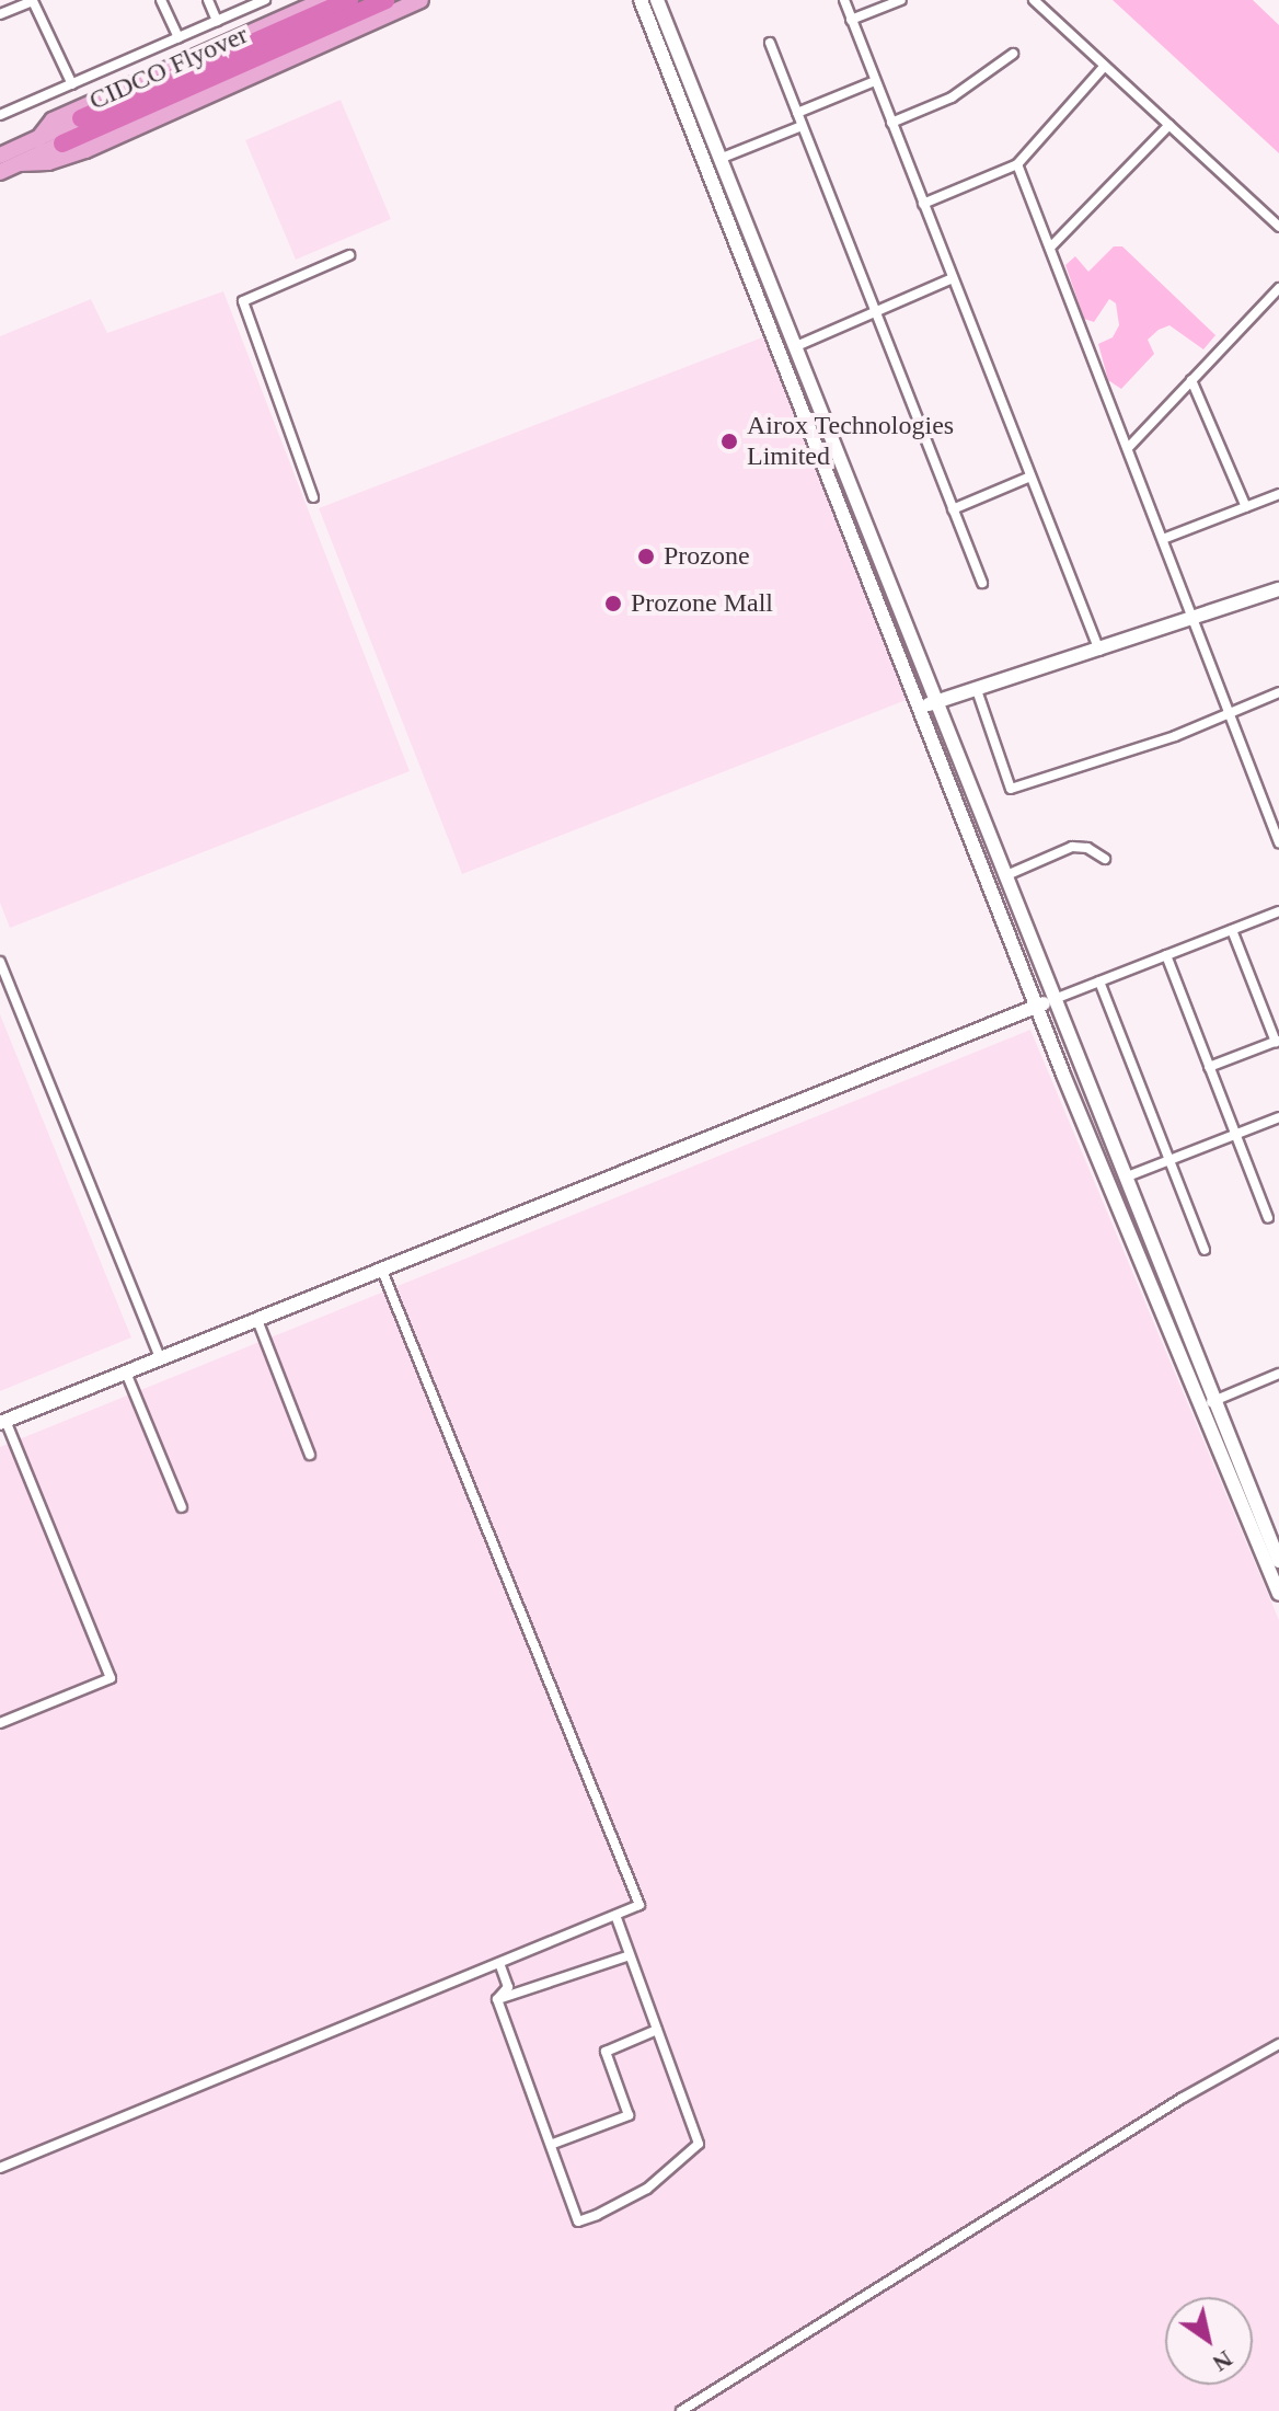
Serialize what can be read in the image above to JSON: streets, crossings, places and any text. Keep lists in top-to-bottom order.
{
  "streets": {
    "highway": ["CIDCO Flyover"]
  },
  "places": ["Airox Technologies Limited", "Prozone", "Prozone Mall"],
  "north": "bottom right"
}
